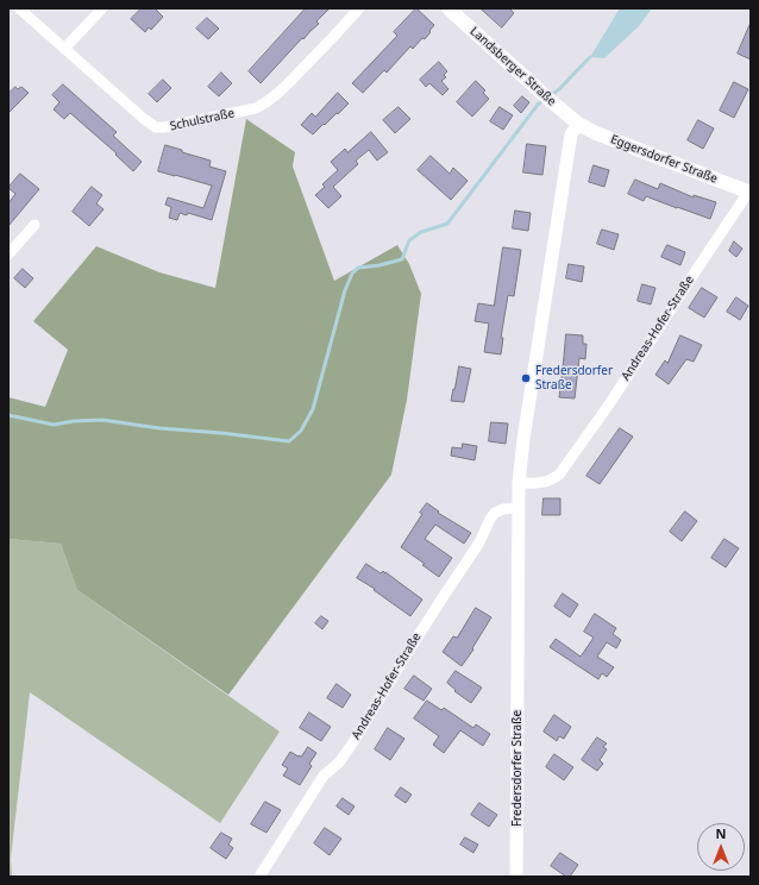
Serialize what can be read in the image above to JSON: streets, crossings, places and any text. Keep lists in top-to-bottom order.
{
  "streets": {
    "main road": ["Landsberger Straße", "Eggersdorfer Straße"],
    "street": ["Schulstraße", "Andreas-Hofer-Straße", "Fredersdorfer Straße"]
  },
  "crossings": [
    ["Landsberger Straße", "Eggersdorfer Straße"],
    ["Landsberger Straße", "Fredersdorfer Straße"],
    ["Eggersdorfer Straße", "Andreas-Hofer-Straße"],
    ["Eggersdorfer Straße", "Fredersdorfer Straße"],
    ["Andreas-Hofer-Straße", "Fredersdorfer Straße"]
  ],
  "places": ["Fredersdorfer Straße"],
  "north": "top"
}
